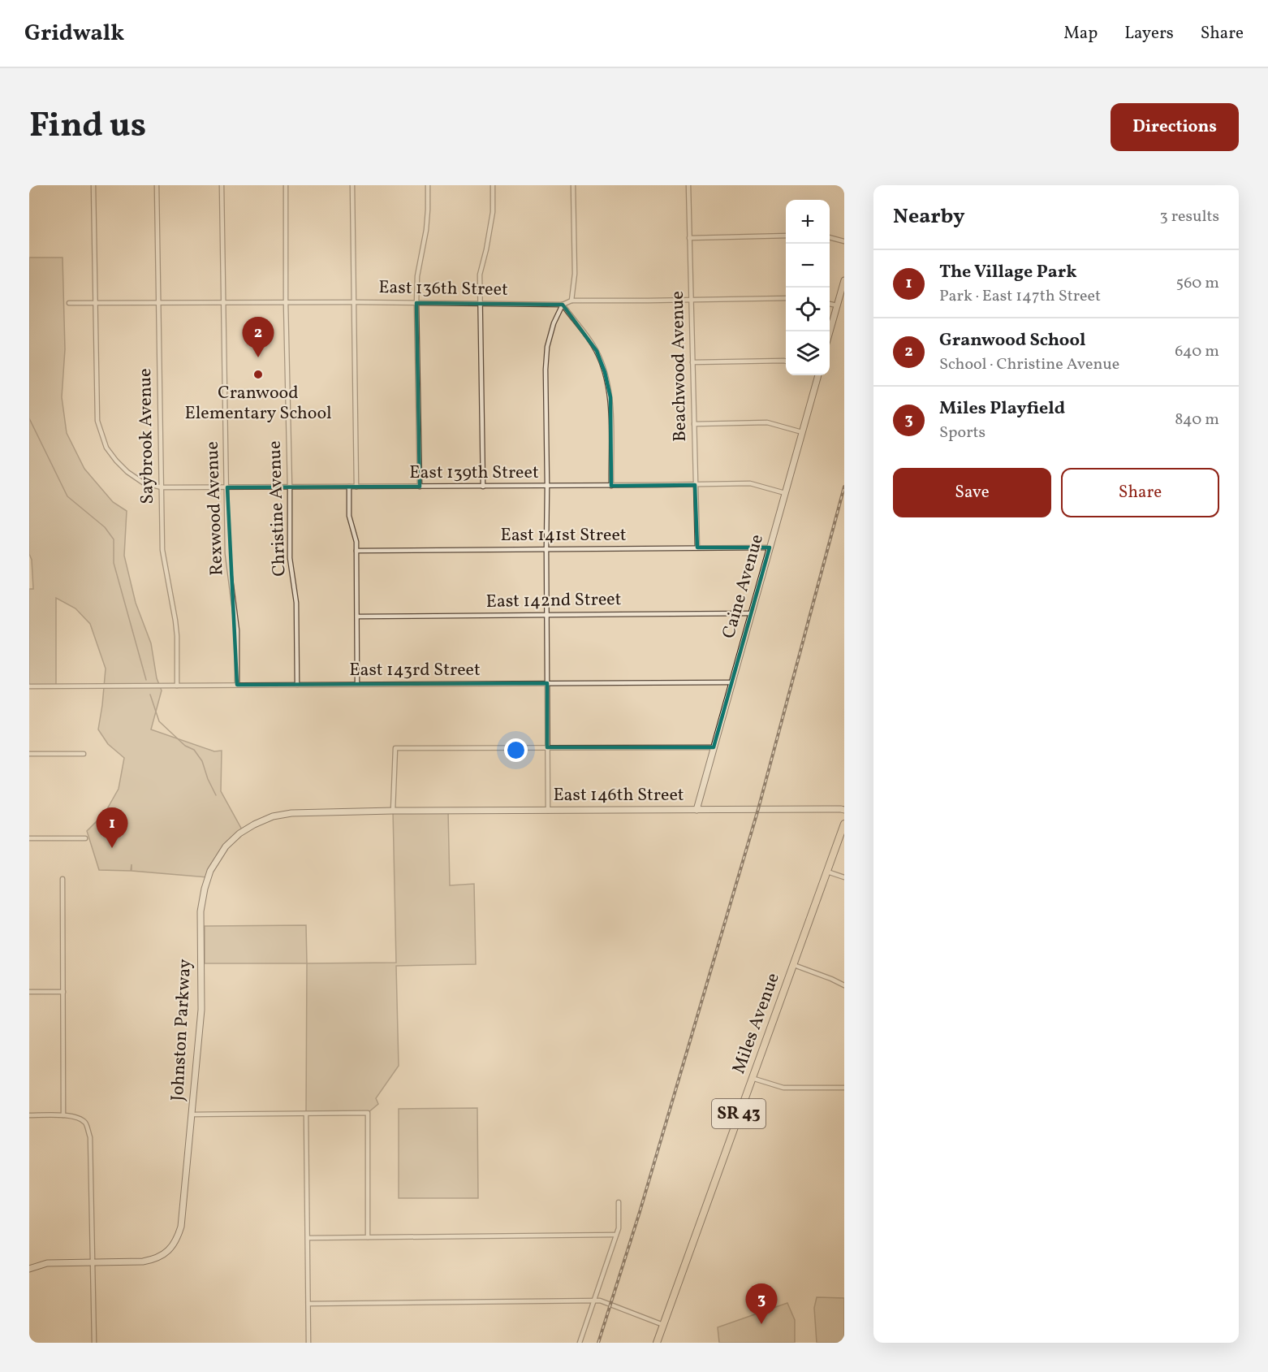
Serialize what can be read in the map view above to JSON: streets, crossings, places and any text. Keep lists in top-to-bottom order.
{
  "streets": {
    "main road": ["Miles Avenue", "SR 43"],
    "street": [
      "East 136th Street",
      "Beachwood Avenue",
      "Saybrook Avenue",
      "East 139th Street",
      "Rexwood Avenue",
      "Christine Avenue",
      "East 141st Street",
      "Caine Avenue",
      "East 142nd Street",
      "East 143rd Street",
      "East 146th Street",
      "Johnston Parkway"
    ]
  },
  "crossings": [
    ["East 136th Street", "Beachwood Avenue"],
    ["East 136th Street", "Saybrook Avenue"],
    ["East 136th Street", "East 139th Street"],
    ["East 136th Street", "Rexwood Avenue"],
    ["East 136th Street", "Christine Avenue"],
    ["Beachwood Avenue", "East 139th Street"],
    ["Beachwood Avenue", "East 141st Street"],
    ["Saybrook Avenue", "East 139th Street"],
    ["Saybrook Avenue", "East 143rd Street"],
    ["East 139th Street", "Rexwood Avenue"],
    ["East 139th Street", "Christine Avenue"],
    ["East 139th Street", "Caine Avenue"],
    ["Rexwood Avenue", "East 143rd Street"],
    ["Christine Avenue", "East 143rd Street"],
    ["East 141st Street", "Caine Avenue"],
    ["Caine Avenue", "East 142nd Street"],
    ["Caine Avenue", "East 143rd Street"],
    ["Caine Avenue", "East 146th Street"],
    ["East 146th Street", "Johnston Parkway"]
  ],
  "places": ["Cranwood Elementary School"],
  "page": {
    "header": "Gridwalk",
    "nav": ["Map", "Layers", "Share"],
    "title": "Find us",
    "buttons": [
      "Directions",
      ["Save", "Share"]
    ],
    "heading": ["Nearby", "3 results"],
    "map_buttons": ["+", "−"],
    "list": [
      {
        "mark": "1",
        "name": "The Village Park",
        "note": "Park · East 147th Street",
        "value": "560 m"
      },
      {
        "mark": "2",
        "name": "Granwood School",
        "note": "School · Christine Avenue",
        "value": "640 m"
      },
      {
        "mark": "3",
        "name": "Miles Playfield",
        "note": "Sports",
        "value": "840 m"
      }
    ],
    "pins": ["2", "1", "3"]
  }
}
